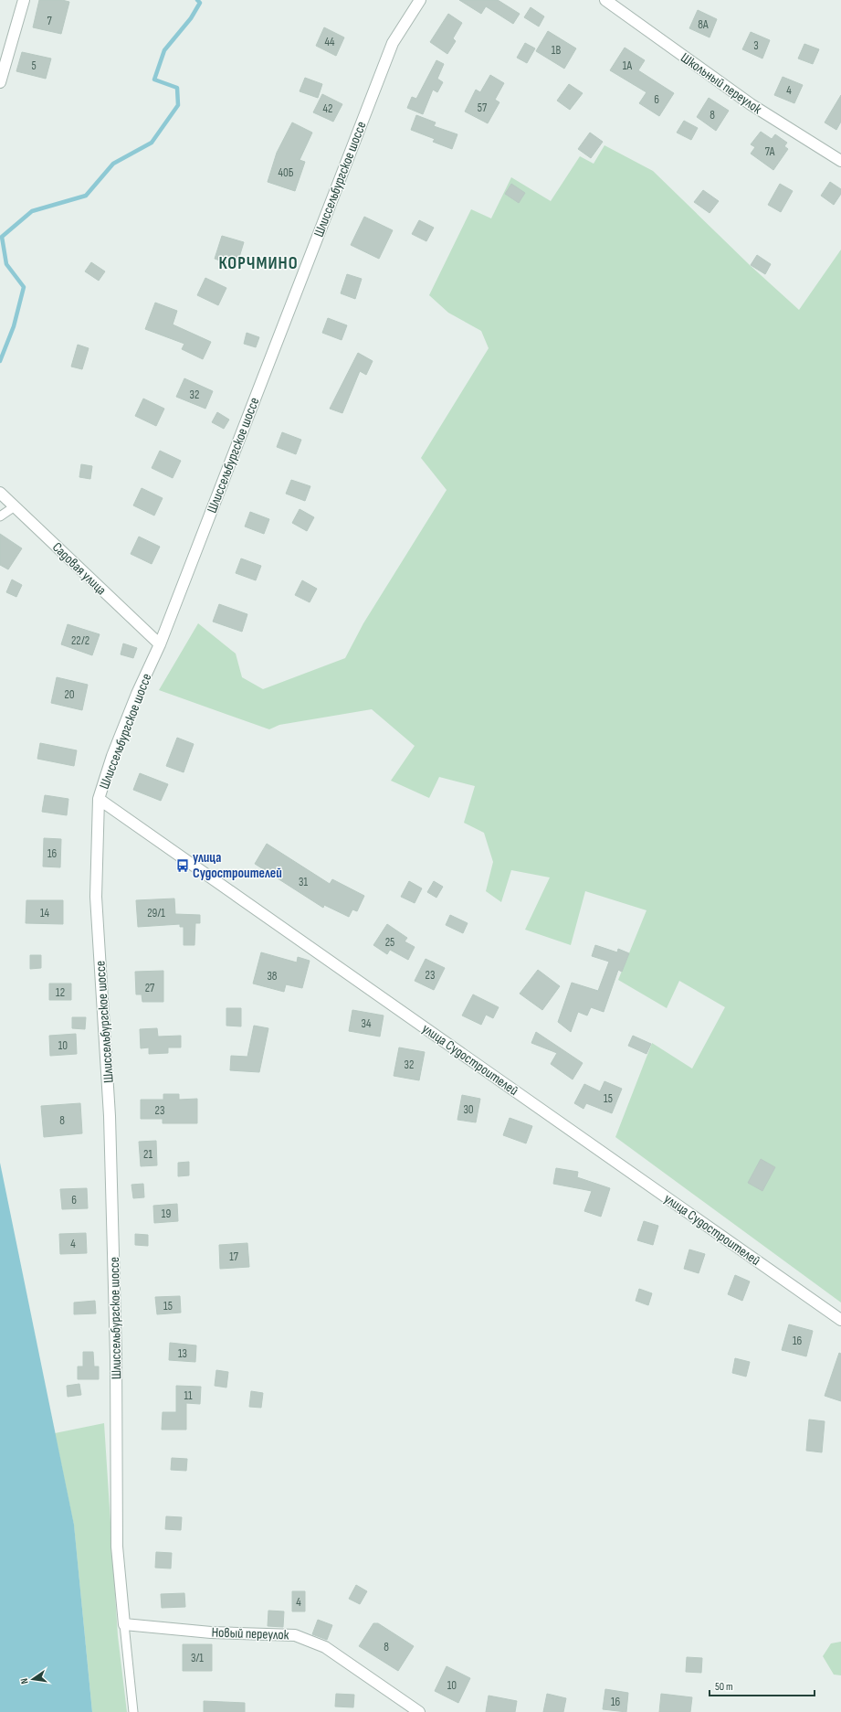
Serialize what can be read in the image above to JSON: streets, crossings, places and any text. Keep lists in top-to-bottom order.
{
  "streets": {
    "street": [
      "Школьный переулок",
      "Шлиссельбургское шоссе",
      "Садовая улица",
      "улица Судостроителей",
      "Новый переулок"
    ]
  },
  "crossings": [
    ["Шлиссельбургское шоссе", "Садовая улица"],
    ["Шлиссельбургское шоссе", "улица Судостроителей"],
    ["Шлиссельбургское шоссе", "Новый переулок"]
  ],
  "districts": ["КОРЧМИНО"],
  "places": {
    "bus stop": ["улица Судостроителей"]
  },
  "house_numbers": [
    "7",
    "8А",
    "44",
    "3",
    "1В",
    "5",
    "1А",
    "4",
    "6",
    "57",
    "42",
    "8",
    "7А",
    "40Б",
    "32",
    "22/2",
    "20",
    "16",
    "31",
    "14",
    "29/1",
    "25",
    "23",
    "38",
    "27",
    "12",
    "34",
    "10",
    "32",
    "15",
    "30",
    "23",
    "8",
    "21",
    "6",
    "19",
    "4",
    "17",
    "15",
    "16",
    "13",
    "11",
    "4",
    "8",
    "3/1",
    "10",
    "16"
  ],
  "scale_bar": "50 m",
  "north": "left"
}
